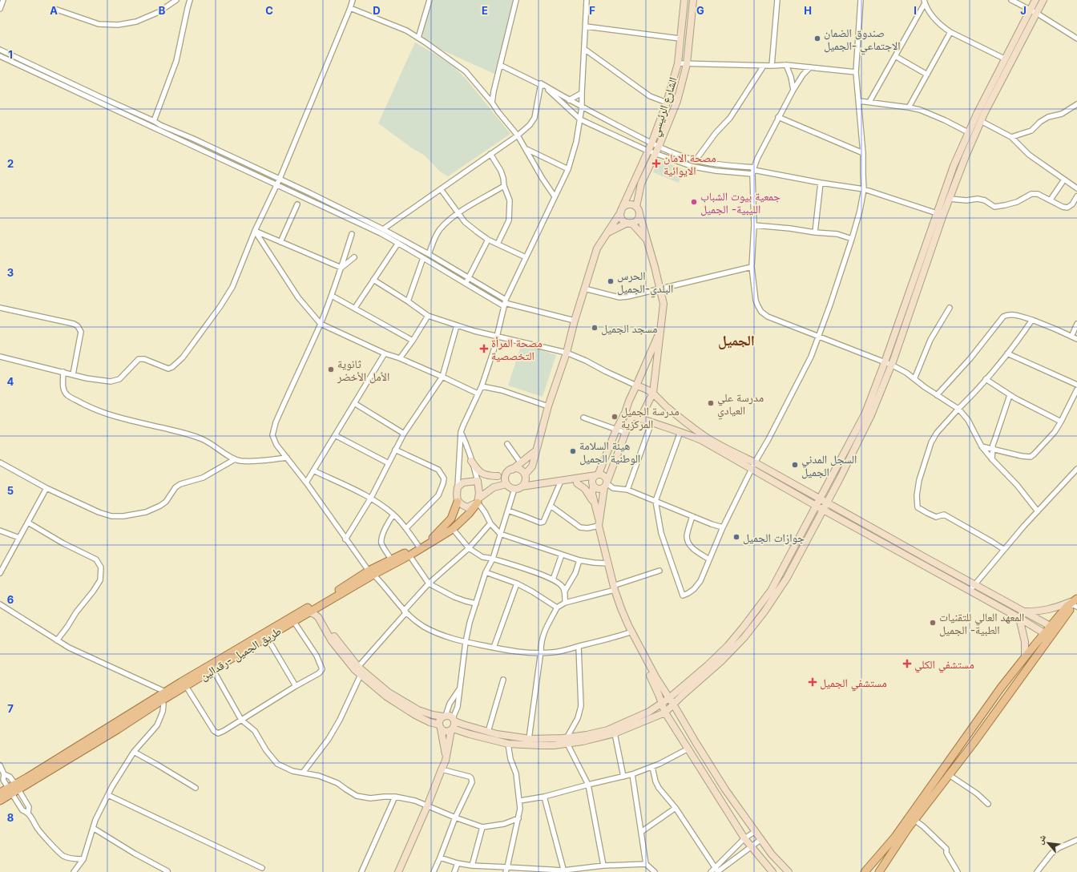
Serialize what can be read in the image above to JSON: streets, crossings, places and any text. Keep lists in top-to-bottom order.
{
  "streets": {
    "main road": ["طريق الجميل -رقدالين"],
    "street": ["الشارع الرئيسي"]
  },
  "districts": ["الجميل"],
  "places": {
    "other": [
      "صندوق الضمان الاجتماعي -الجميل",
      "جمعية بيوت الشباب الليبية- الجميل",
      "الحرس البلدي-الجميل",
      "مسجد الجميل",
      "ثانوية الأمل الأخضر",
      "مدرسة علي العيادي",
      "مدرسة الجميل المركزية",
      "هيئة السلامة الوطنية الجميل",
      "السجل المدني الجميل",
      "جوازات الجميل",
      "المعهد العالي للتقنيات الطبية- الجميل"
    ],
    "health": [
      "مصحة الامان الايوائية",
      "مصحة المرأة التخصصية",
      "مستشفي الكلي",
      "مستشفي الجميل"
    ]
  },
  "north": "top left",
  "grid": {
    "columns": [
      "A",
      "B",
      "C",
      "D",
      "E",
      "F",
      "G",
      "H",
      "I",
      "J"
    ],
    "rows": [
      "1",
      "2",
      "3",
      "4",
      "5",
      "6",
      "7",
      "8"
    ]
  }
}
